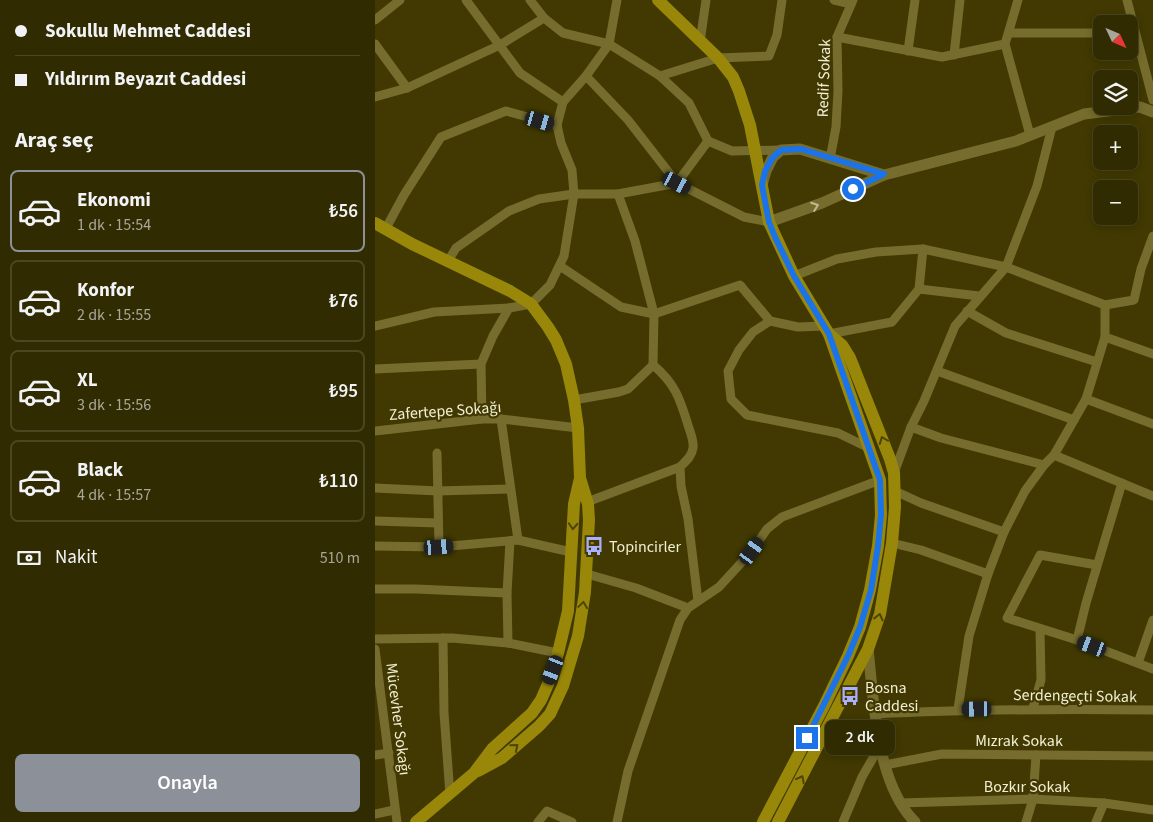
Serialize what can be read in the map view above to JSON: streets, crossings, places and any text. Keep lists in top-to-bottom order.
{
  "streets": {
    "street": [
      "Redif Sokak",
      "Zafertepe Sokağı",
      "Serdengeçti Sokak",
      "Mücevher Sokağı",
      "Mızrak Sokak",
      "Bozkır Sokak"
    ]
  },
  "places": {
    "bus stop": ["Topincirler", "Bosna Caddesi"]
  },
  "north": "bottom right",
  "page": {
    "banner": ["Sokullu Mehmet Caddesi", "Yıldırım Beyazıt Caddesi"],
    "map_buttons": ["+", "−"],
    "heading": "Araç seç",
    "list": [
      {
        "name": "Ekonomi",
        "note": "1 dk · 15:54",
        "value": "₺56"
      },
      {
        "name": "Konfor",
        "note": "2 dk · 15:55",
        "value": "₺76"
      },
      {
        "name": "XL",
        "note": "3 dk · 15:56",
        "value": "₺95"
      },
      {
        "name": "Black",
        "note": "4 dk · 15:57",
        "value": "₺110"
      }
    ],
    "pay": ["Nakit", "510 m"],
    "bubble": "2 dk",
    "buttons": "Onayla"
  }
}
